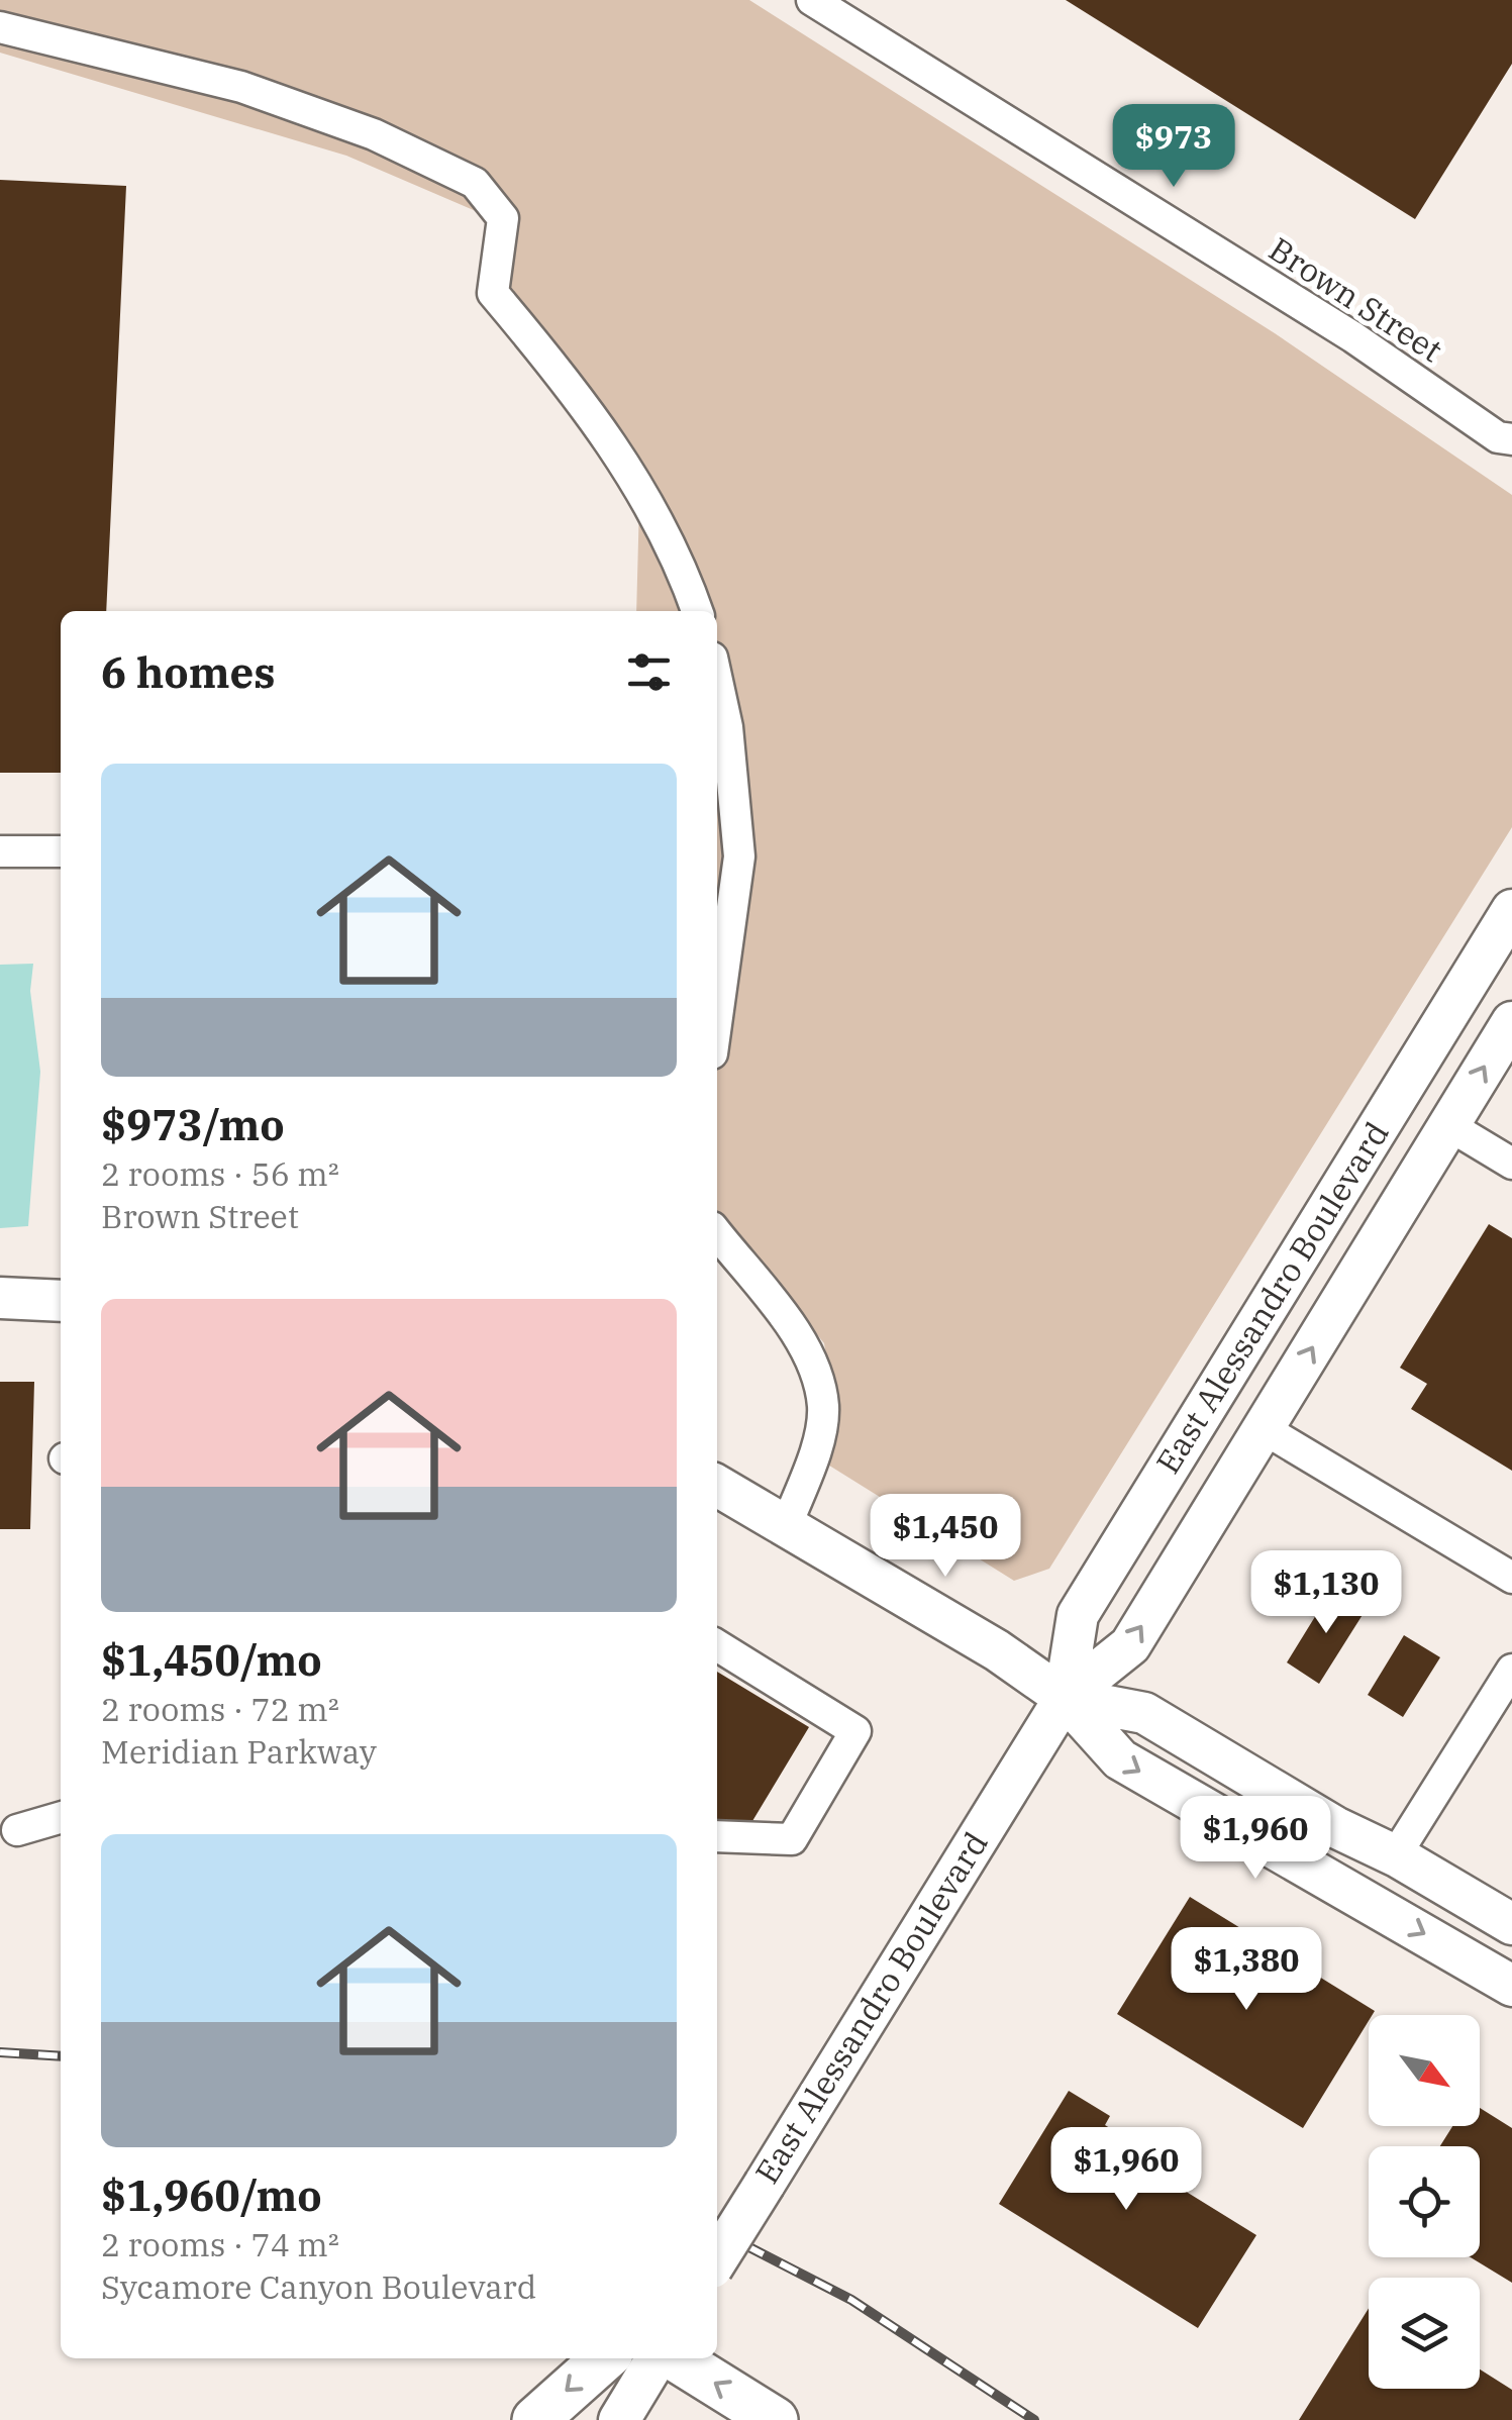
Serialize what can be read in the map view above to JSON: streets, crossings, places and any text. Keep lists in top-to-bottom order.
{
  "streets": {
    "main road": ["East Alessandro Boulevard"],
    "street": ["Brown Street"]
  },
  "north": "bottom right",
  "page": {
    "price": [
      "$973",
      "$1,450",
      "$1,130",
      "$1,960",
      "$1,380",
      "$1,960"
    ],
    "heading": "6 homes",
    "list": [
      {
        "name": "$973/mo",
        "note": "2 rooms · 56 m² · Brown Street"
      },
      {
        "name": "$1,450/mo",
        "note": "2 rooms · 72 m² · Meridian Parkway"
      },
      {
        "name": "$1,960/mo",
        "note": "2 rooms · 74 m² · Sycamore Canyon Boulevard"
      }
    ]
  }
}
